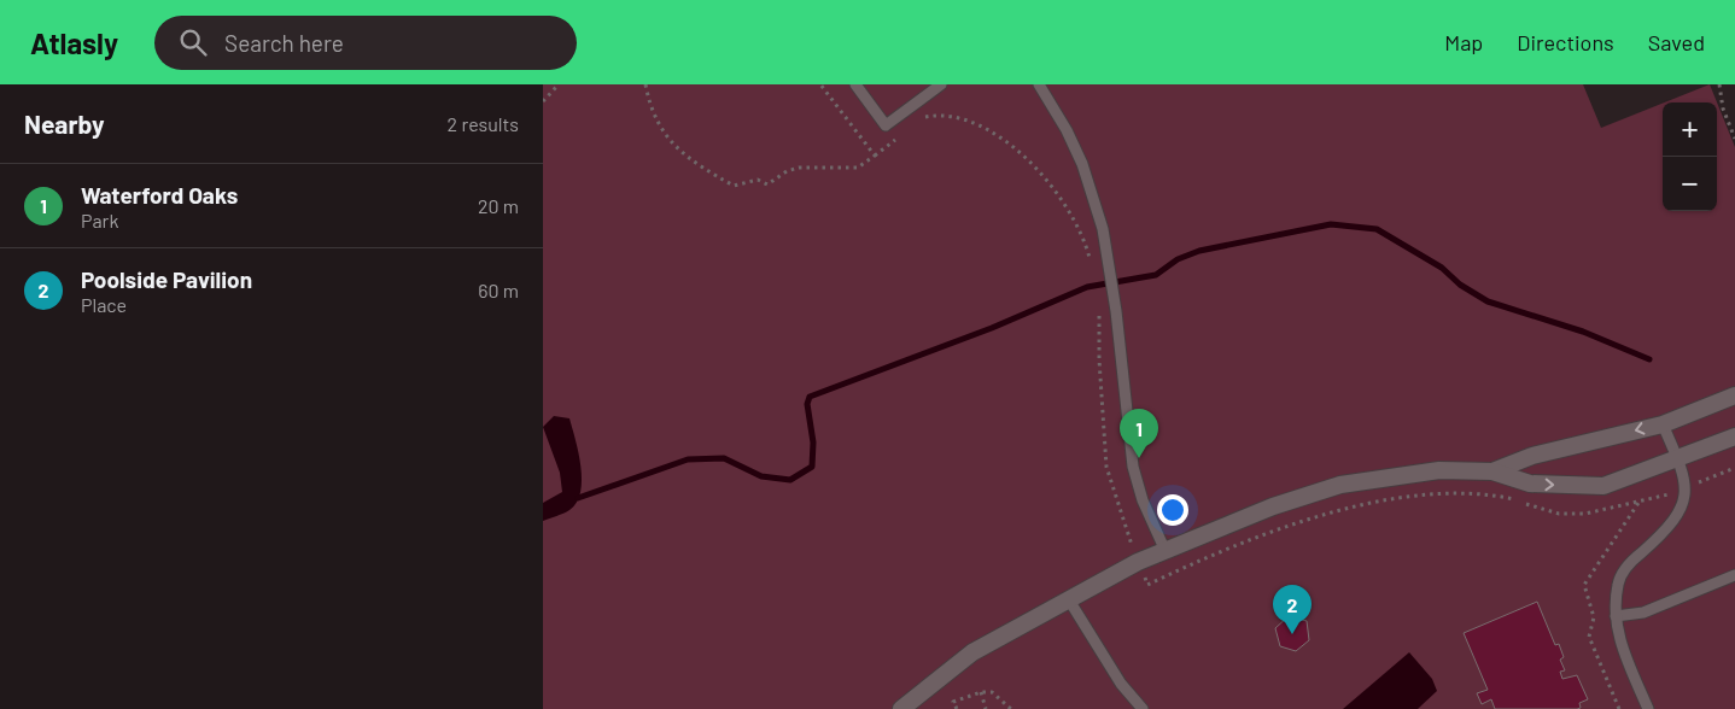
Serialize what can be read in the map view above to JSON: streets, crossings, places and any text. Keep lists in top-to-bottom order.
{
  "page": {
    "header": "Atlasly",
    "search": "Search here",
    "nav": ["Map", "Directions", "Saved"],
    "heading": ["Nearby", "2 results"],
    "map_buttons": ["+", "−"],
    "list": [
      {
        "mark": "1",
        "name": "Waterford Oaks",
        "note": "Park",
        "value": "20 m"
      },
      {
        "mark": "2",
        "name": "Poolside Pavilion",
        "note": "Place",
        "value": "60 m"
      }
    ],
    "pins": ["1", "2"]
  }
}
